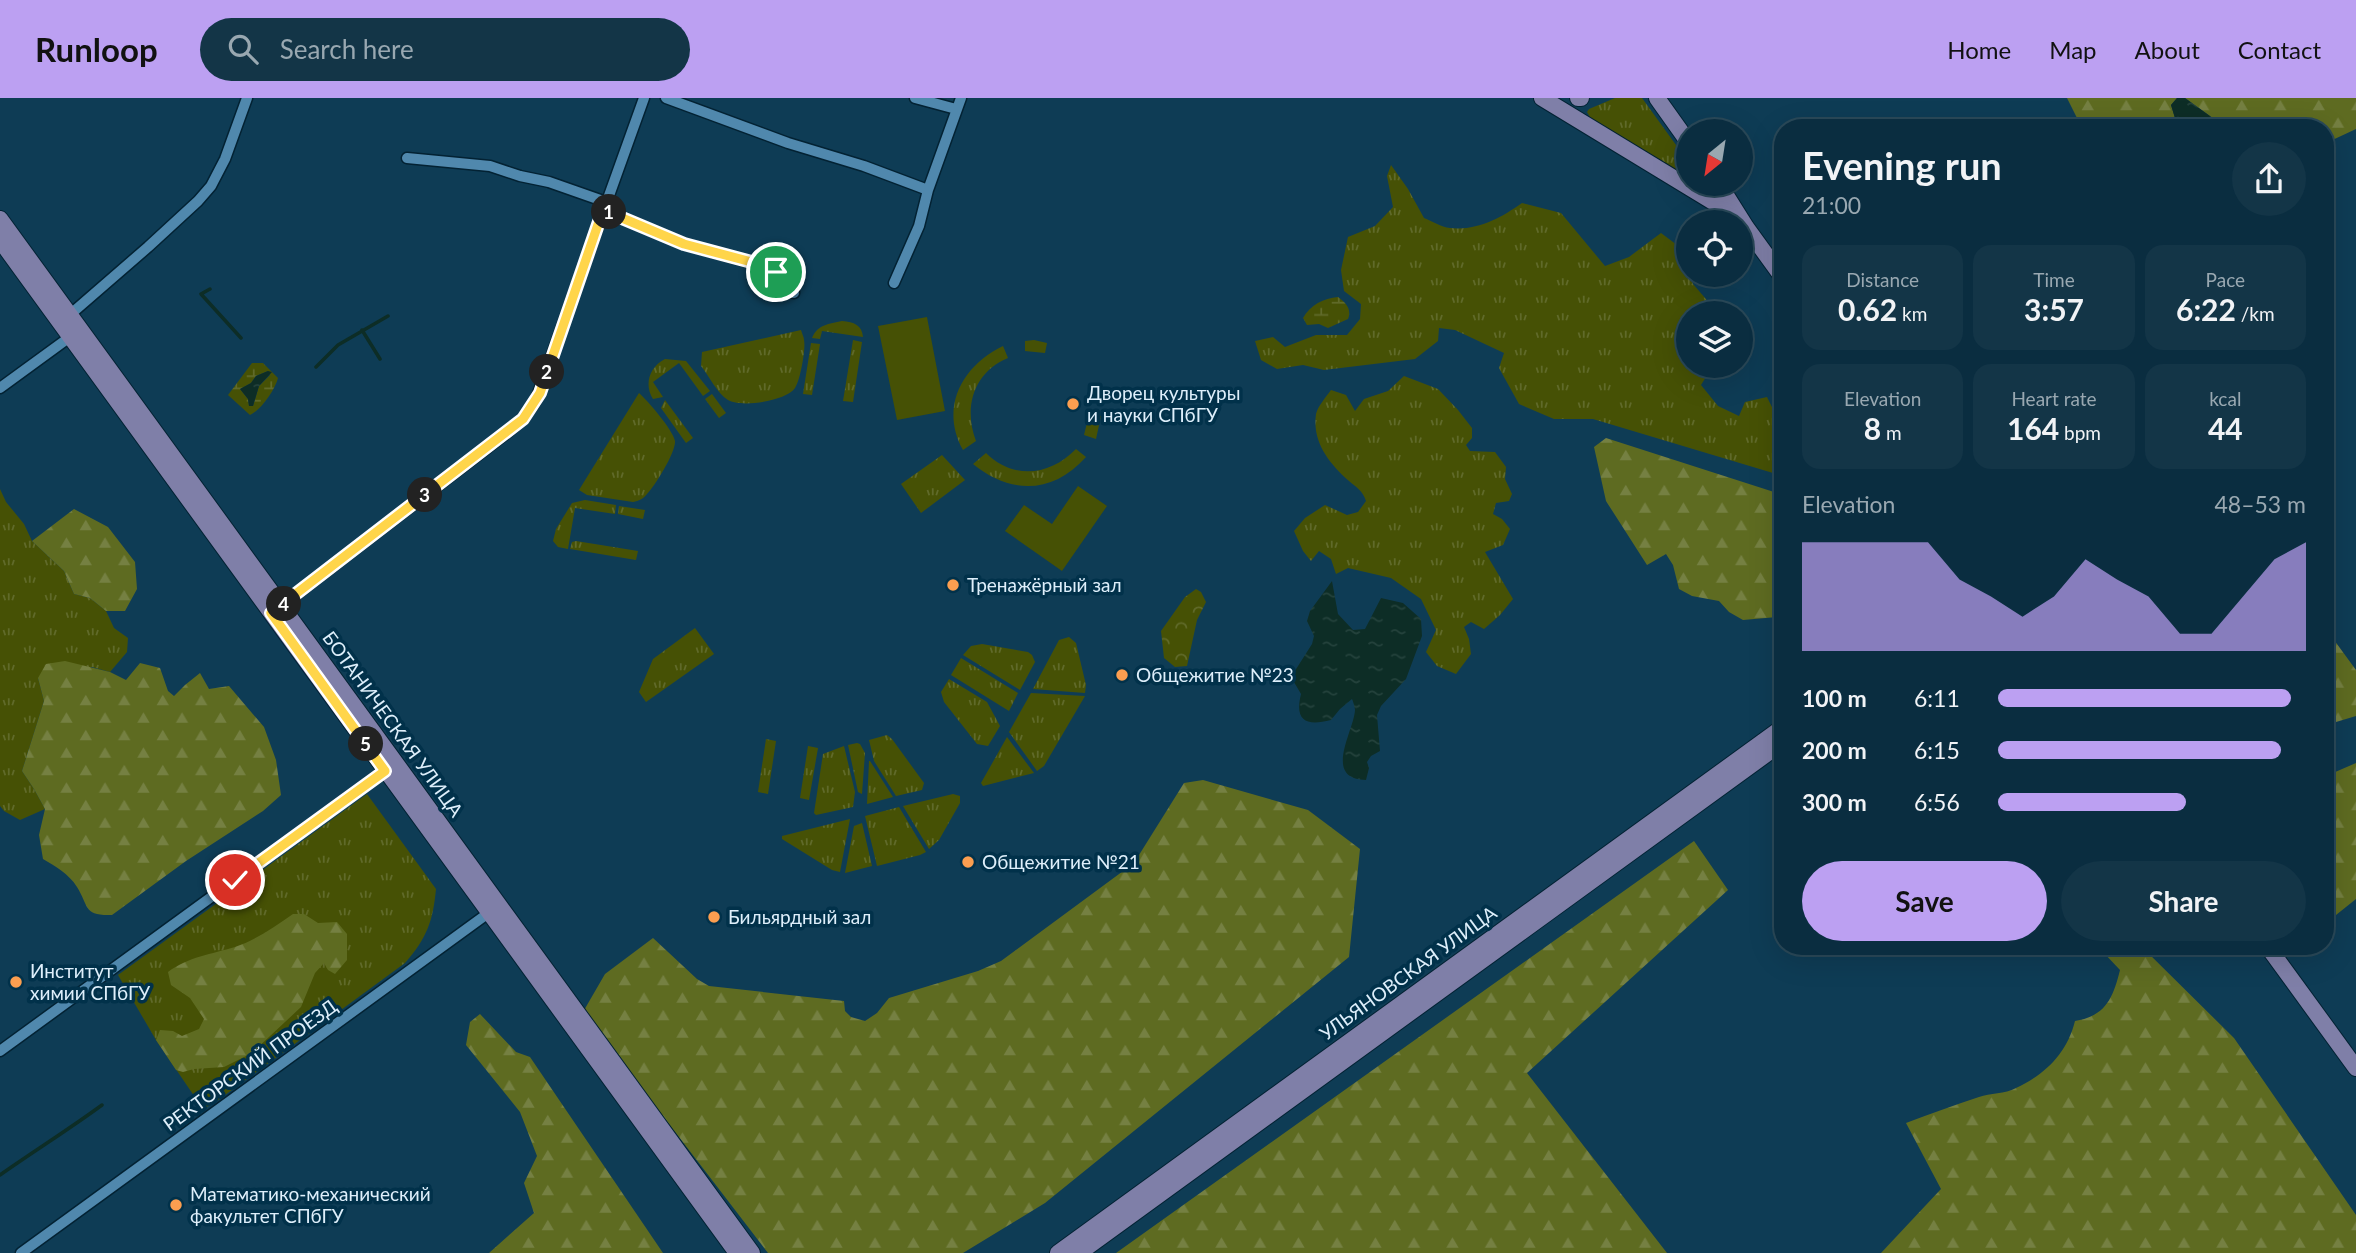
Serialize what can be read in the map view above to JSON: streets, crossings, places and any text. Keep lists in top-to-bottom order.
{
  "streets": {
    "street": ["БОТАНИЧЕСКАЯ УЛИЦА", "УЛЬЯНОВСКАЯ УЛИЦА", "РЕКТОРСКИЙ ПРОЕЗД"]
  },
  "crossings": [
    ["БОТАНИЧЕСКАЯ УЛИЦА", "РЕКТОРСКИЙ ПРОЕЗД"]
  ],
  "places": [
    "Дворец культуры и науки СПбГУ",
    "Тренажёрный зал",
    "Общежитие №23",
    "Общежитие №21",
    "Бильярдный зал",
    "Институт химии СПбГУ",
    "Математико-механический факультет СПбГУ"
  ],
  "north": "bottom left",
  "page": {
    "header": "Runloop",
    "search": "Search here",
    "nav": [
      "Home",
      "Map",
      "About",
      "Contact"
    ],
    "heading": ["Evening run", "21:00"],
    "pins": [
      "1",
      "2",
      "3",
      "4",
      "5"
    ],
    "stats": [
      ["Distance", "0.62 km"],
      ["Time", "3:57"],
      ["Pace", "6:22 /km"],
      ["Elevation", "8 m"],
      ["Heart rate", "164 bpm"],
      ["kcal", "44"]
    ],
    "chart": ["Elevation", "48–53 m"],
    "list": [
      {
        "name": "100 m",
        "note": "6:11"
      },
      {
        "name": "200 m",
        "note": "6:15"
      },
      {
        "name": "300 m",
        "note": "6:56"
      }
    ],
    "buttons": ["Save", "Share"]
  }
}
